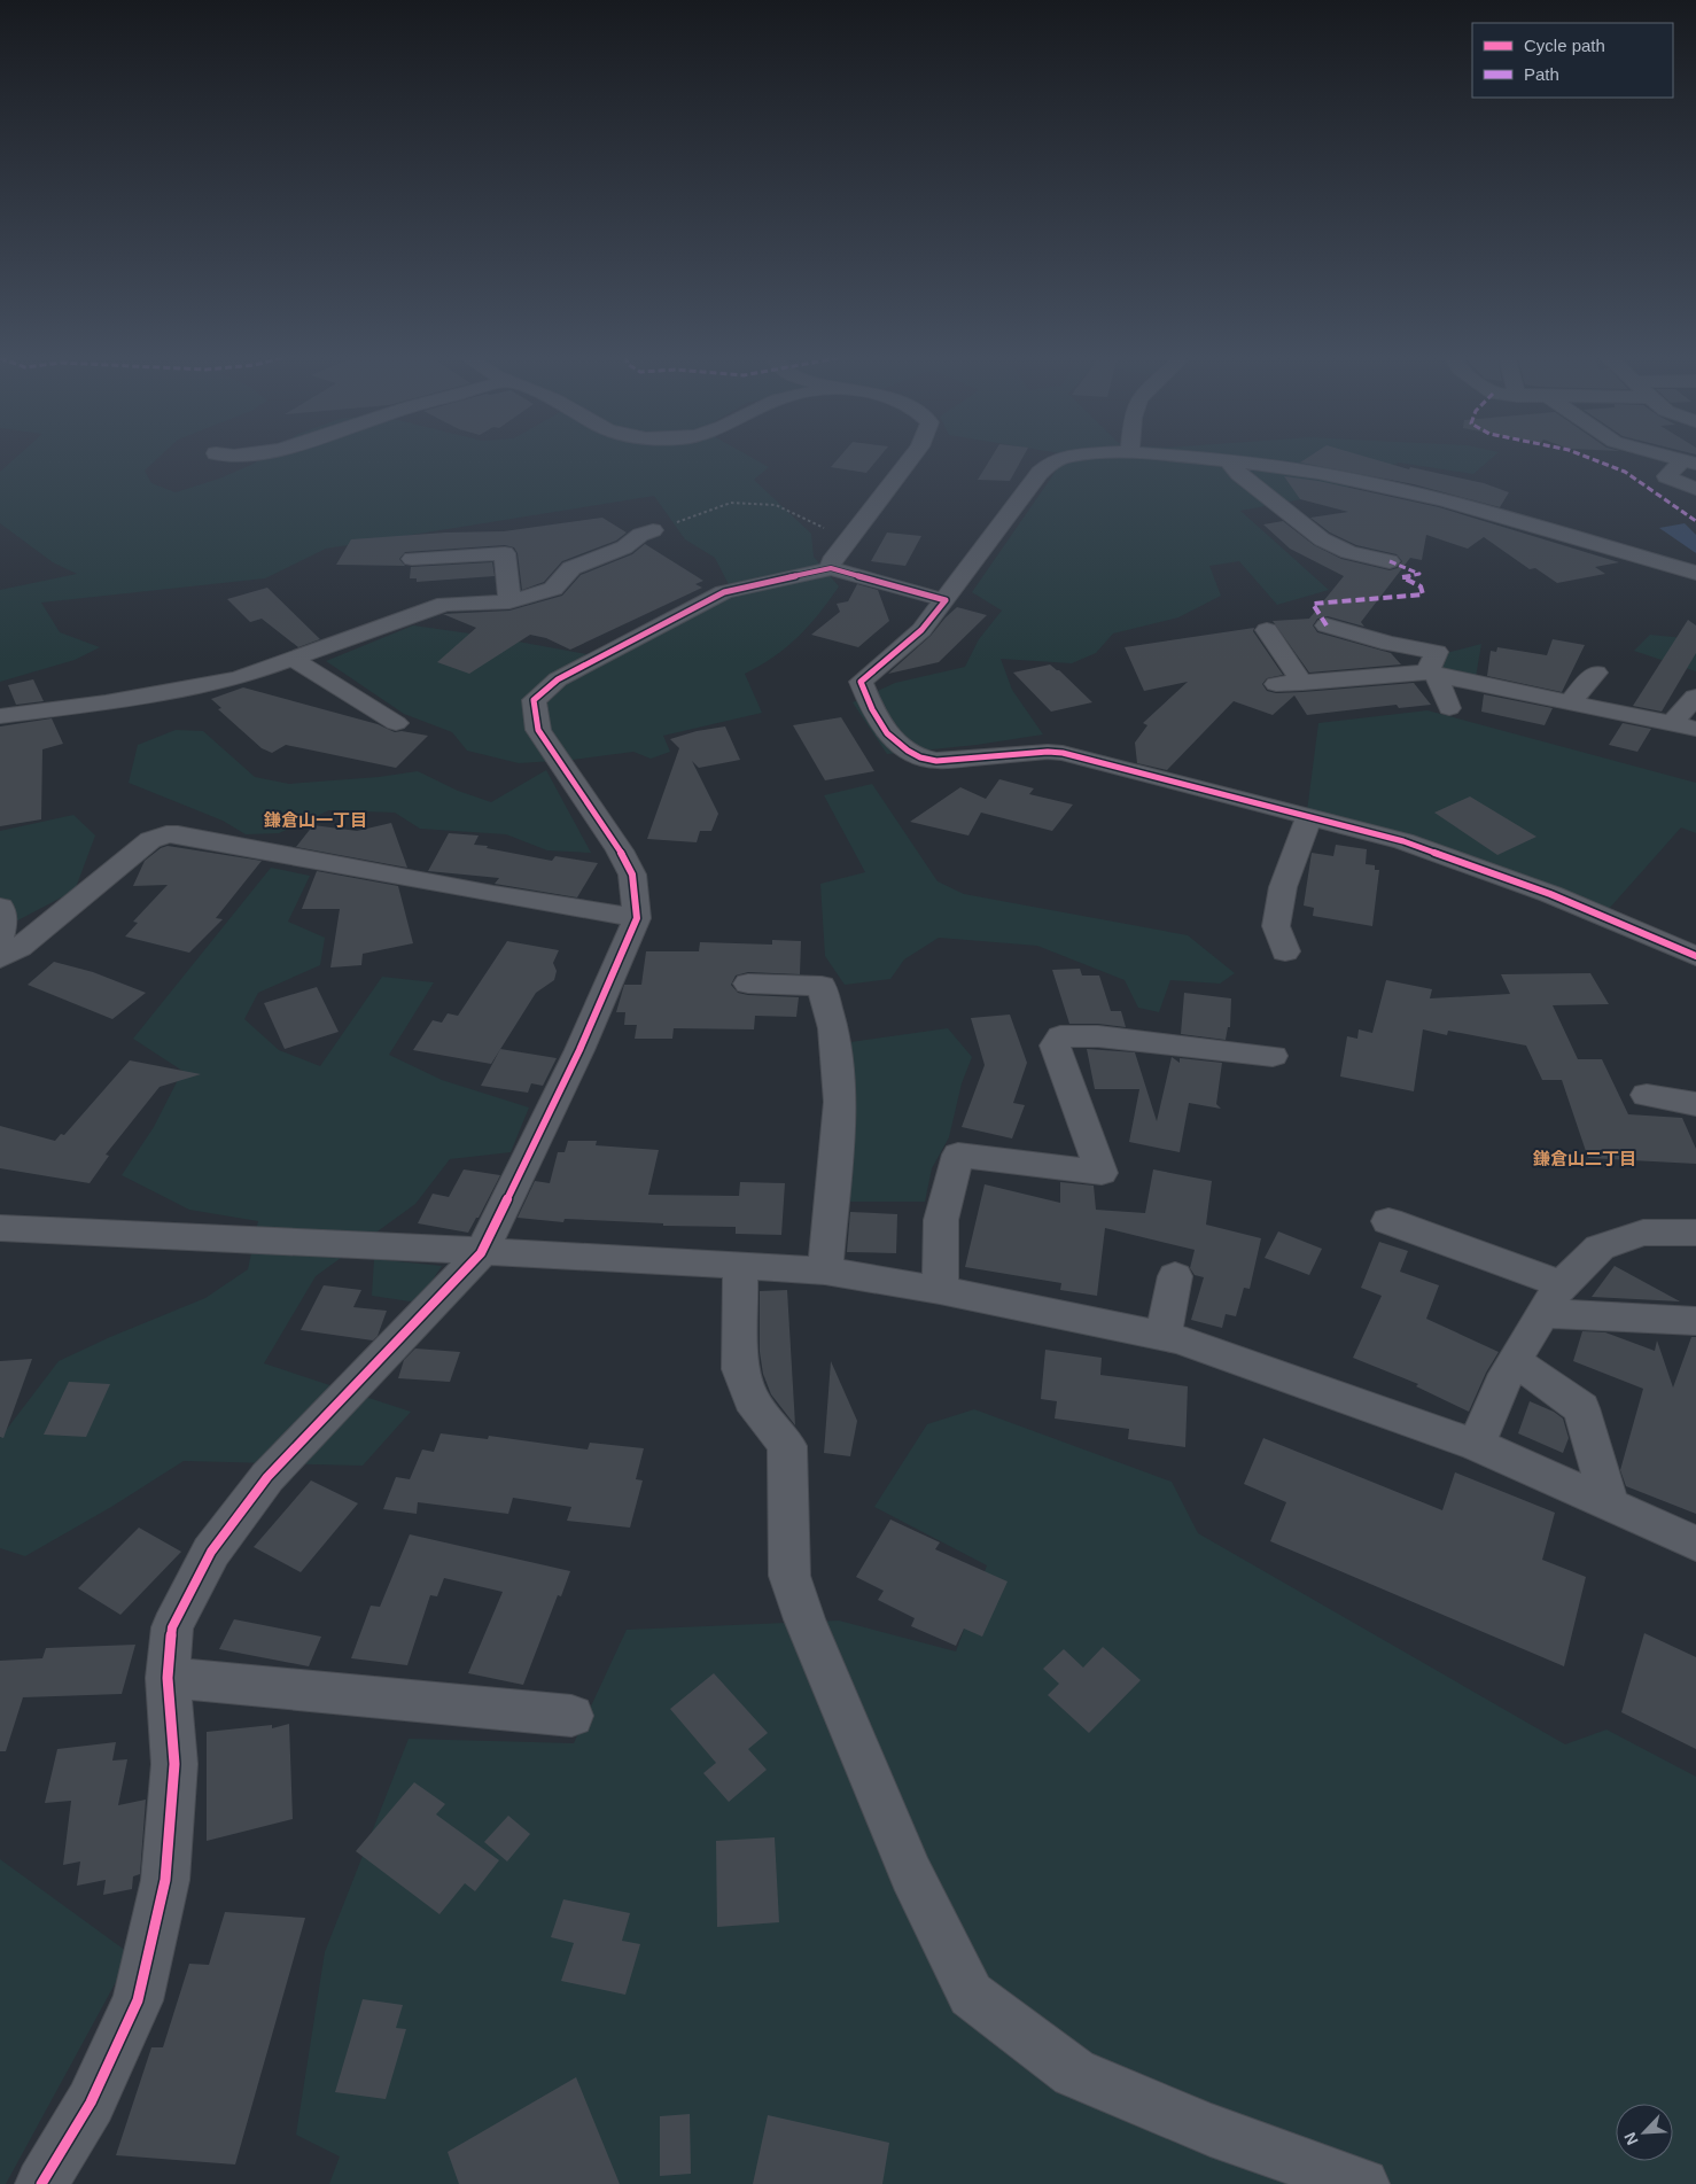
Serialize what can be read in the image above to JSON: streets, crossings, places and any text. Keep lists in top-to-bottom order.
{
  "districts": ["鎌倉山一丁目", "鎌倉山二丁目"],
  "legend": ["Cycle path", "Path"],
  "north": "bottom left"
}
